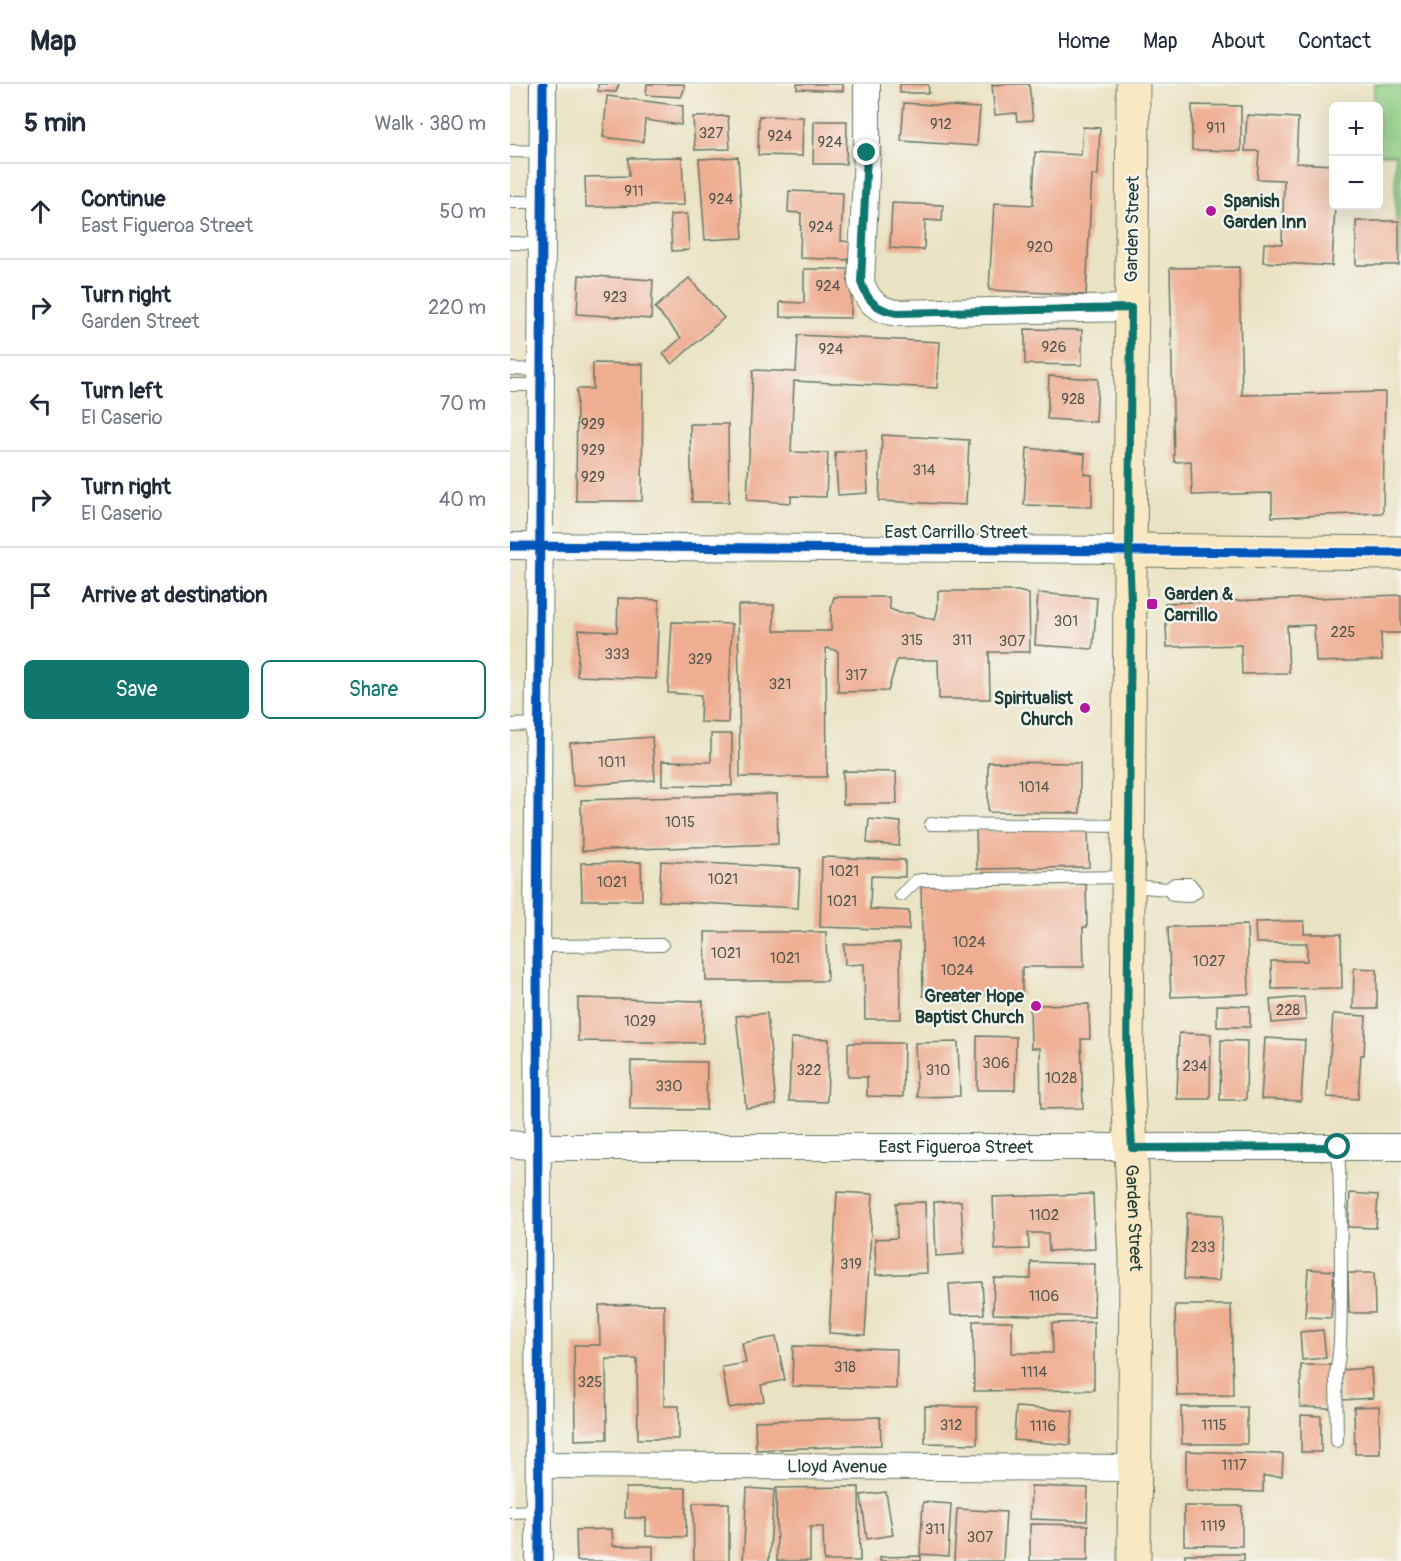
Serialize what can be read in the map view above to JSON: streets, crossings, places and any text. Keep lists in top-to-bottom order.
{
  "streets": {
    "main road": ["Garden Street", "East Carrillo Street"],
    "street": ["East Figueroa Street", "Lloyd Avenue"]
  },
  "crossings": [
    ["Garden Street", "East Carrillo Street"],
    ["Garden Street", "East Figueroa Street"],
    ["Garden Street", "Lloyd Avenue"]
  ],
  "places": {
    "other": ["Spanish Garden Inn", "Spiritualist Church", "Greater Hope Baptist Church"],
    "transit": ["Garden & Carrillo"]
  },
  "house_numbers": [
    "912",
    "911",
    "327",
    "924",
    "924",
    "911",
    "924",
    "924",
    "920",
    "924",
    "923",
    "926",
    "924",
    "928",
    "929",
    "929",
    "314",
    "929",
    "301",
    "225",
    "315",
    "311",
    "307",
    "333",
    "329",
    "317",
    "321",
    "1011",
    "1014",
    "1015",
    "1021",
    "1021",
    "1021",
    "1021",
    "1024",
    "1021",
    "1021",
    "1027",
    "1024",
    "228",
    "1029",
    "306",
    "234",
    "322",
    "310",
    "1028",
    "330",
    "1102",
    "233",
    "319",
    "1106",
    "318",
    "1114",
    "325",
    "312",
    "1115",
    "1116",
    "1117",
    "1119",
    "311",
    "307"
  ],
  "page": {
    "header": "Map",
    "nav": [
      "Home",
      "Map",
      "About",
      "Contact"
    ],
    "heading": ["5 min", "Walk · 380 m"],
    "map_buttons": ["+", "−"],
    "list": [
      ["Continue", "East Figueroa Street", "50 m"],
      ["Turn right", "Garden Street", "220 m"],
      ["Turn left", "El Caserio", "70 m"],
      ["Turn right", "El Caserio", "40 m"],
      "Arrive at destination"
    ],
    "buttons": ["Save", "Share"]
  }
}
